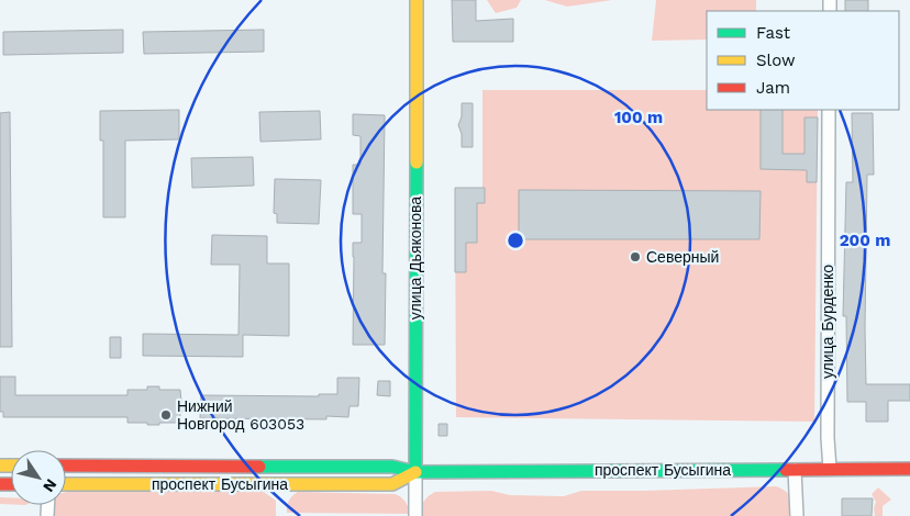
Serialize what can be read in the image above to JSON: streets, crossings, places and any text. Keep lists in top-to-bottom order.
{
  "streets": {
    "main road": ["улица Дьяконова", "проспект Бусыгина"],
    "street": ["улица Бурденко"]
  },
  "crossings": [
    ["улица Дьяконова", "проспект Бусыгина"],
    ["улица Бурденко", "проспект Бусыгина"]
  ],
  "places": ["Северный", "Нижний Новгород 603053"],
  "legend": ["Fast", "Slow", "Jam"],
  "north": "bottom right",
  "rings": ["100 m", "200 m"]
}
